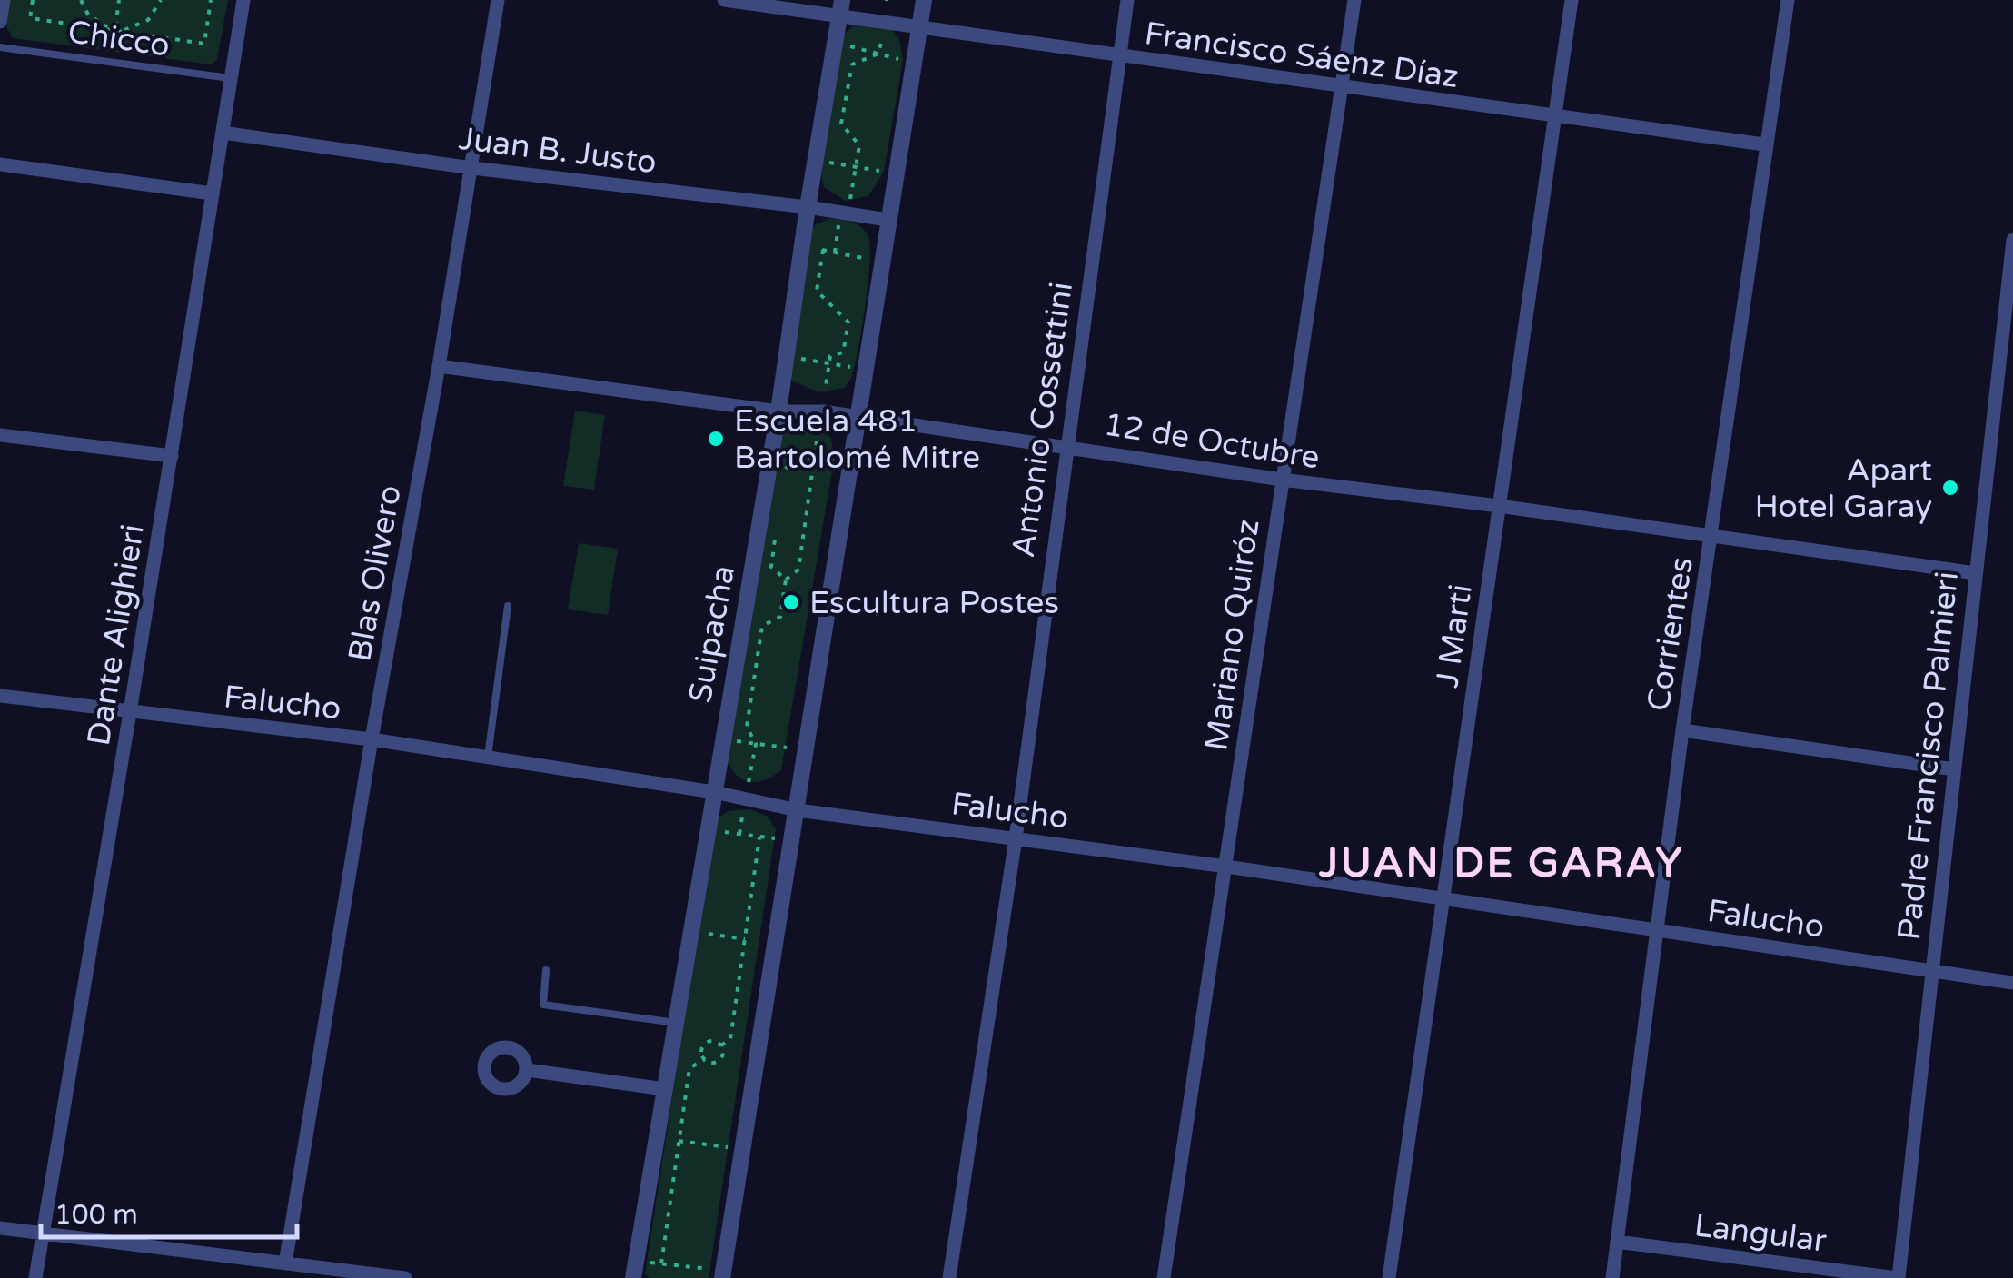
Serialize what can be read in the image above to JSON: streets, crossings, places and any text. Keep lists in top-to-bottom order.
{
  "streets": {
    "street": [
      "Francisco Sáenz Díaz",
      "Juan B. Justo",
      "Antonio Cossettini",
      "12 de Octubre",
      "Blas Olivero",
      "Suipacha",
      "Corrientes",
      "Dante Alighieri",
      "Mariano Quiróz",
      "J Marti",
      "Falucho",
      "Padre Francisco Palmieri",
      "Langular"
    ],
    "lane": ["Chicco"]
  },
  "crossings": [
    ["Chicco", "Dante Alighieri"],
    ["Francisco Sáenz Díaz", "Antonio Cossettini"],
    ["Francisco Sáenz Díaz", "Suipacha"],
    ["Francisco Sáenz Díaz", "Corrientes"],
    ["Francisco Sáenz Díaz", "Mariano Quiróz"],
    ["Francisco Sáenz Díaz", "J Marti"],
    ["Juan B. Justo", "Blas Olivero"],
    ["Juan B. Justo", "Suipacha"],
    ["Juan B. Justo", "Dante Alighieri"],
    ["Antonio Cossettini", "12 de Octubre"],
    ["Antonio Cossettini", "Falucho"],
    ["12 de Octubre", "Blas Olivero"],
    ["12 de Octubre", "Suipacha"],
    ["12 de Octubre", "Corrientes"],
    ["12 de Octubre", "Mariano Quiróz"],
    ["12 de Octubre", "J Marti"],
    ["12 de Octubre", "Padre Francisco Palmieri"],
    ["Blas Olivero", "Falucho"],
    ["Suipacha", "Falucho"],
    ["Corrientes", "Falucho"],
    ["Corrientes", "Langular"],
    ["Dante Alighieri", "Falucho"],
    ["Mariano Quiróz", "Falucho"],
    ["J Marti", "Falucho"],
    ["Falucho", "Padre Francisco Palmieri"],
    ["Padre Francisco Palmieri", "Langular"]
  ],
  "districts": ["JUAN DE GARAY"],
  "places": ["Escuela 481 Bartolomé Mitre", "Apart Hotel Garay", "Escultura Postes"],
  "scale_bar": "100 m"
}
